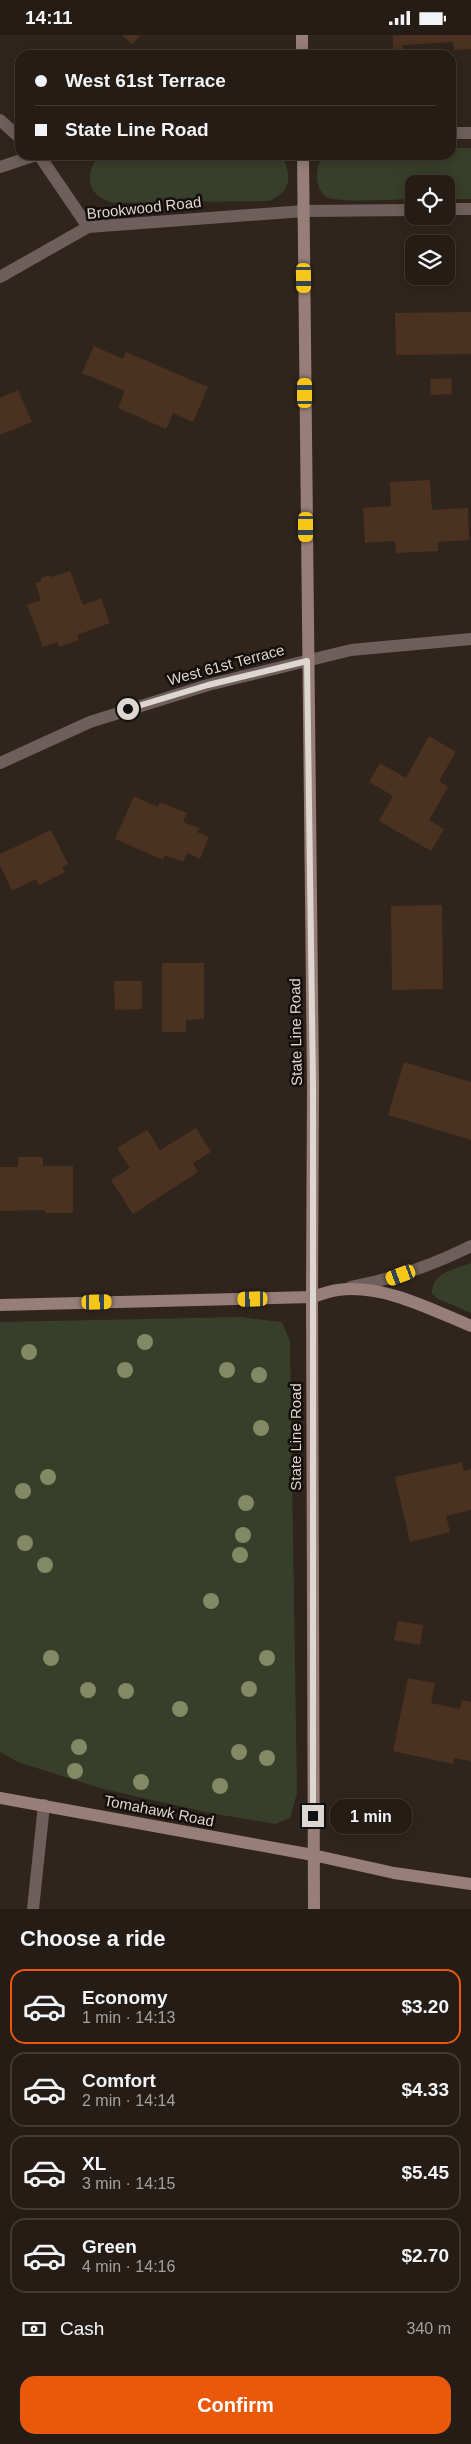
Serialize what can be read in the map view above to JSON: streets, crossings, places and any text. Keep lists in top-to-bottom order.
{
  "streets": {
    "main road": ["State Line Road", "Tomahawk Road"],
    "street": ["Brookwood Road", "West 61st Terrace"]
  },
  "crossings": [
    ["Brookwood Road", "State Line Road"],
    ["West 61st Terrace", "State Line Road"],
    ["State Line Road", "Tomahawk Road"]
  ],
  "page": {
    "status": "14:11",
    "banner": ["West 61st Terrace", "State Line Road"],
    "bubble": "1 min",
    "heading": "Choose a ride",
    "list": [
      {
        "name": "Economy",
        "note": "1 min · 14:13",
        "value": "$3.20"
      },
      {
        "name": "Comfort",
        "note": "2 min · 14:14",
        "value": "$4.33"
      },
      {
        "name": "XL",
        "note": "3 min · 14:15",
        "value": "$5.45"
      },
      {
        "name": "Green",
        "note": "4 min · 14:16",
        "value": "$2.70"
      }
    ],
    "pay": ["Cash", "340 m"],
    "buttons": "Confirm"
  }
}
